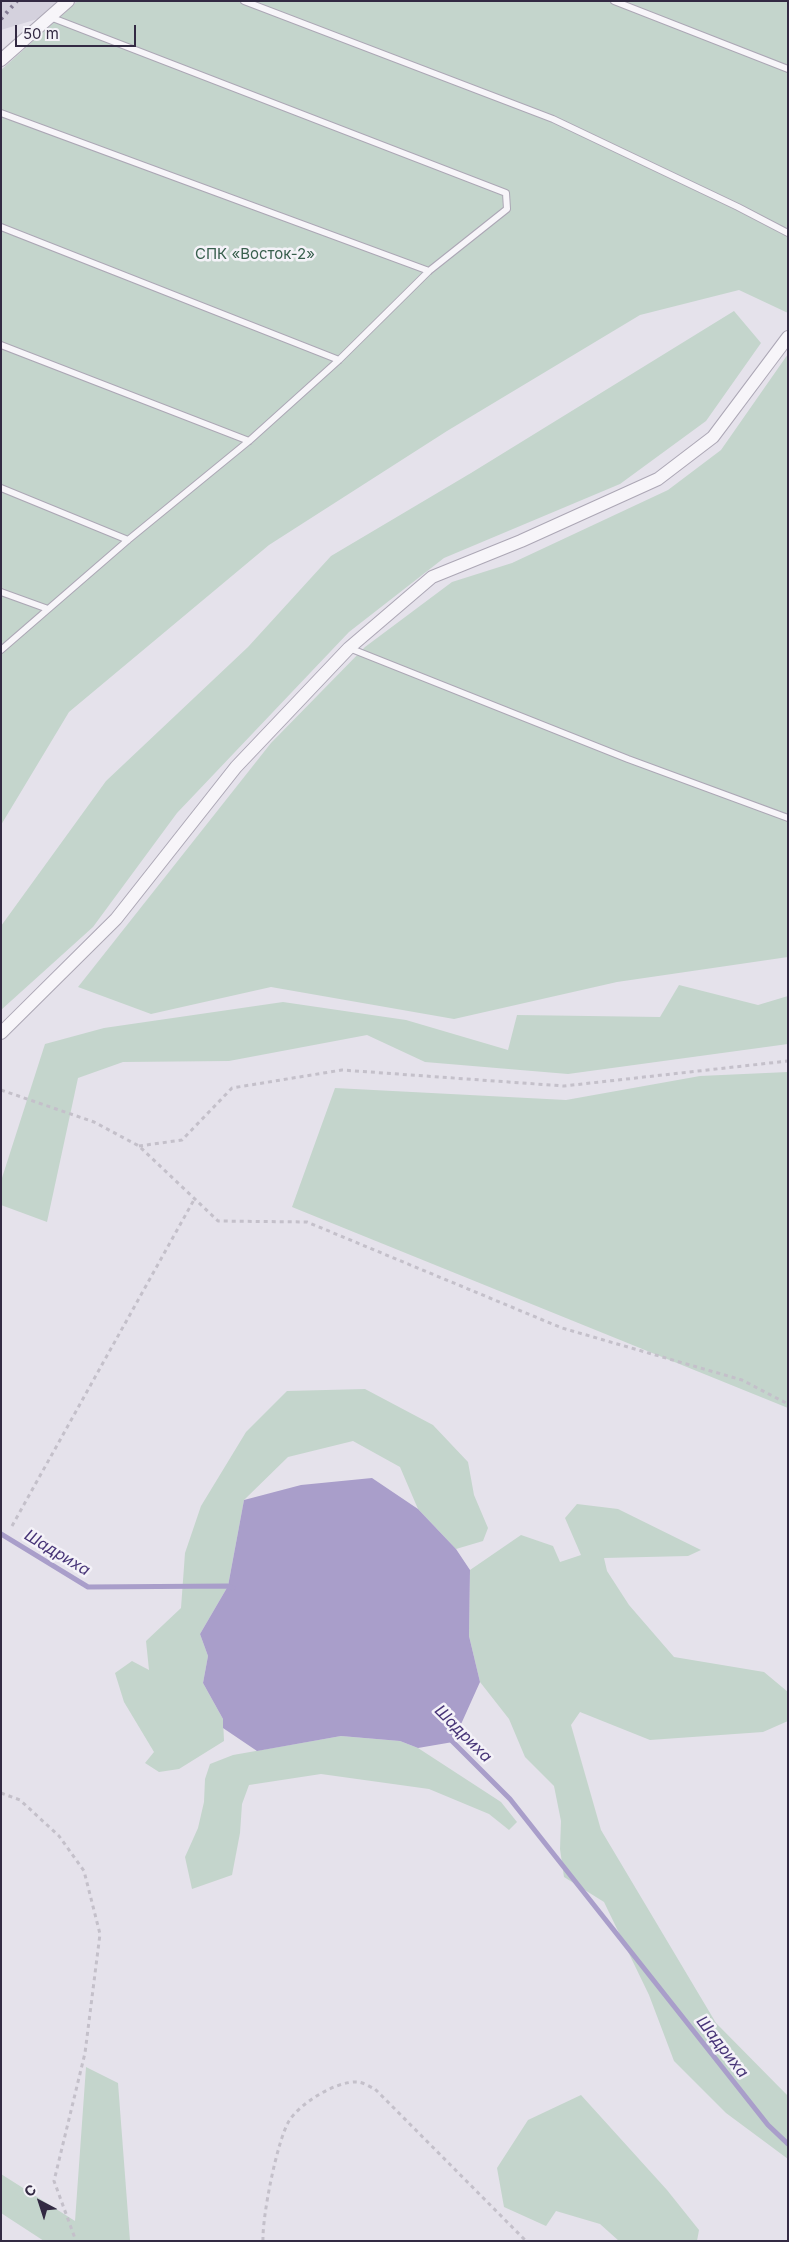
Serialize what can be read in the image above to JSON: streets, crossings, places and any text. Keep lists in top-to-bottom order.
{
  "water": ["Шадриха"],
  "parks": ["СПК «Восток-2»"],
  "scale_bar": "50 m",
  "north": "top left"
}
